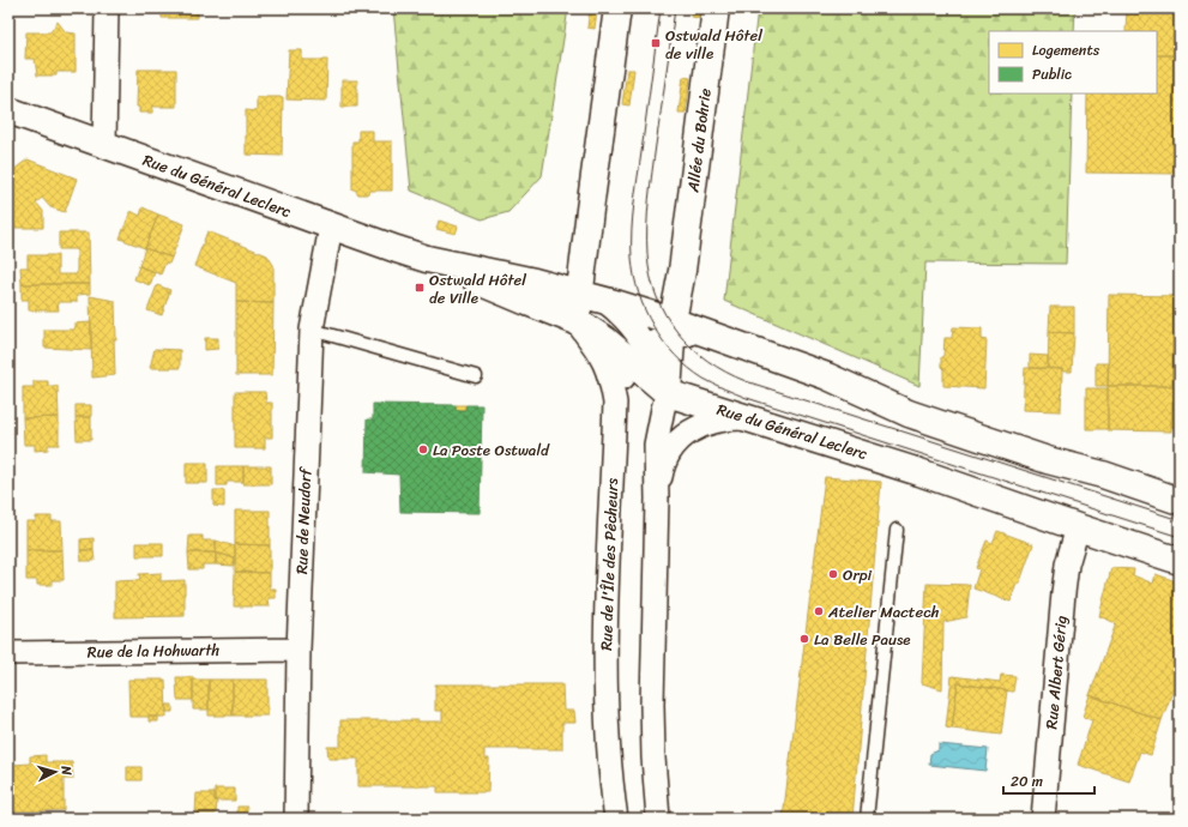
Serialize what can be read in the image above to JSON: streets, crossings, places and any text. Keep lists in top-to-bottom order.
{
  "streets": {
    "main road": ["Allée du Bohrie", "Rue du Général Leclerc"],
    "street": [
      "Rue de Neudorf",
      "Rue de l'Île des Pêcheurs",
      "Rue de la Hohwarth",
      "Rue Albert Gérig"
    ]
  },
  "crossings": [
    ["Allée du Bohrie", "Rue du Général Leclerc"],
    ["Rue du Général Leclerc", "Rue de Neudorf"],
    ["Rue du Général Leclerc", "Rue de l'Île des Pêcheurs"],
    ["Rue du Général Leclerc", "Rue Albert Gérig"],
    ["Rue de Neudorf", "Rue de la Hohwarth"]
  ],
  "places": {
    "transit": ["Ostwald Hôtel de ville", "Ostwald Hôtel de Ville"],
    "other": [
      "La Poste Ostwald",
      "Orpi",
      "Atelier Mactech",
      "La Belle Pause"
    ]
  },
  "legend": ["Logements", "Public"],
  "scale_bar": "20 m",
  "north": "right"
}
